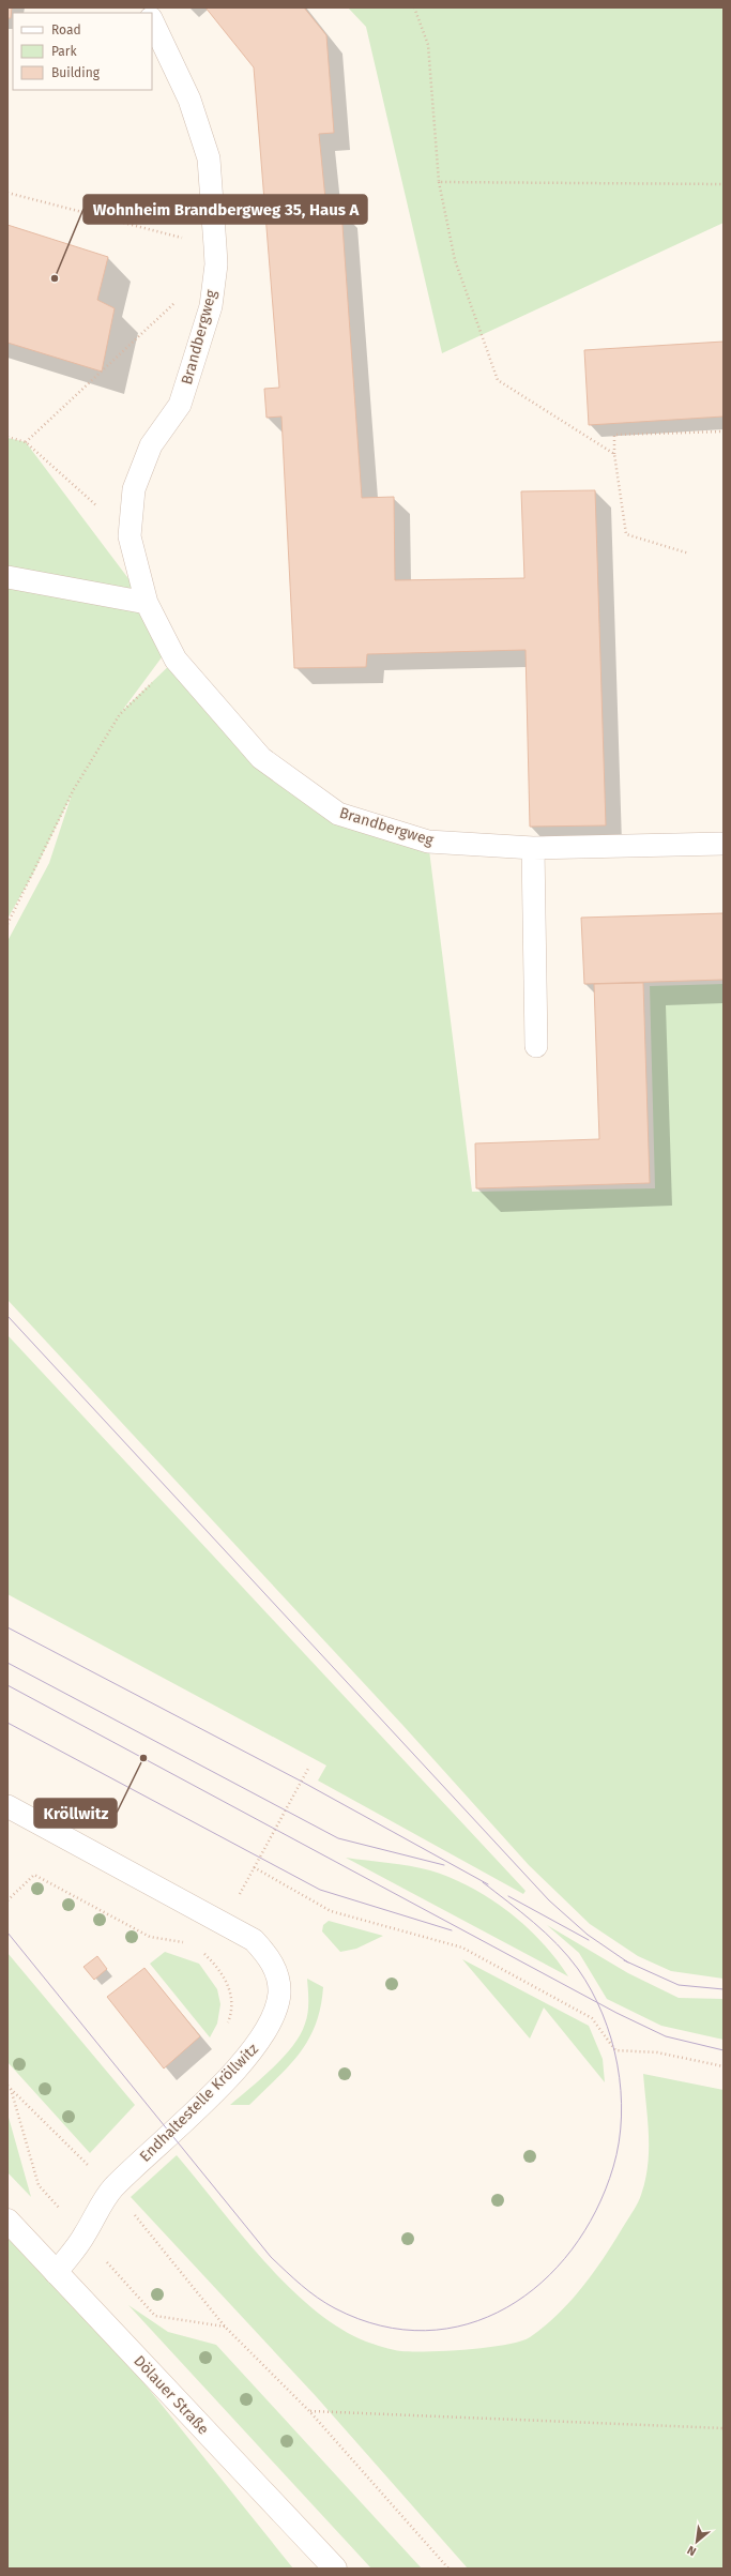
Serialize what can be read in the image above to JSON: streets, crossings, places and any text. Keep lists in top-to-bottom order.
{
  "streets": {
    "main road": ["Dölauer Straße"],
    "lane": ["Brandbergweg", "Endhaltestelle Kröllwitz"]
  },
  "crossings": [
    ["Endhaltestelle Kröllwitz", "Dölauer Straße"]
  ],
  "places": ["Wohnheim Brandbergweg 35, Haus A", "Kröllwitz"],
  "legend": ["Road", "Park", "Building"],
  "north": "bottom left"
}
